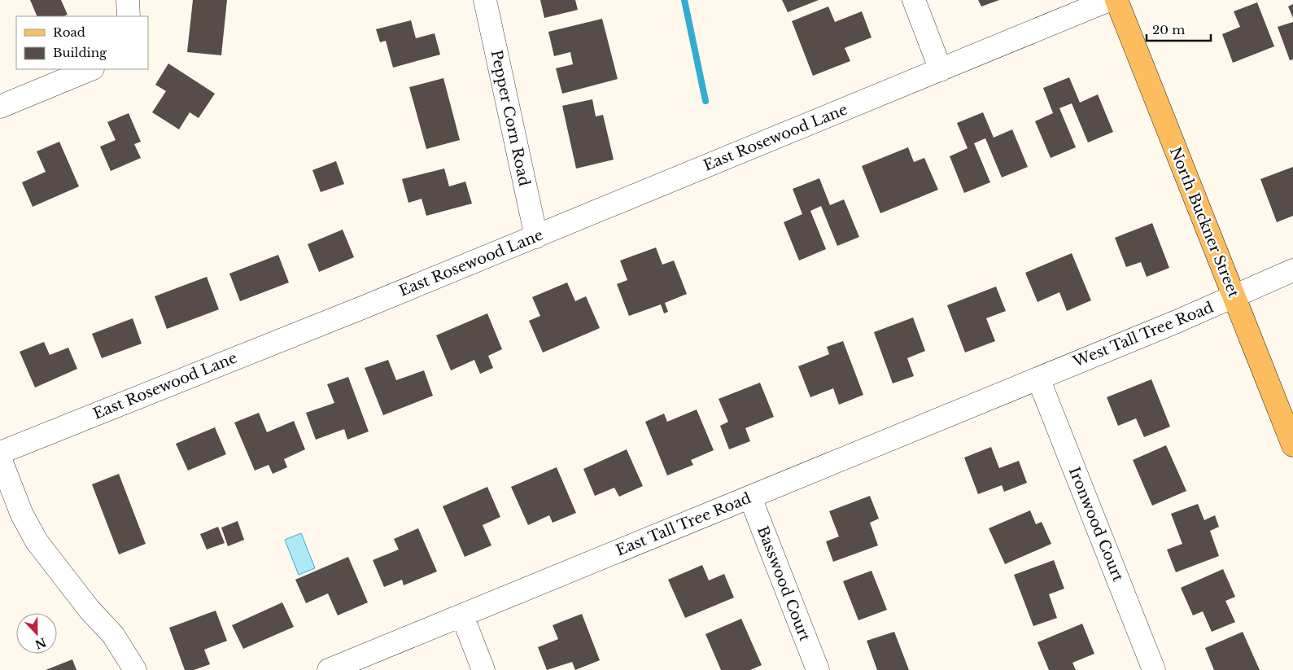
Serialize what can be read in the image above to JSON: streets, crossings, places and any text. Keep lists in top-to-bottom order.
{
  "streets": {
    "main road": ["North Buckner Street"],
    "street": [
      "Pepper Corn Road",
      "East Rosewood Lane",
      "West Tall Tree Road",
      "East Tall Tree Road",
      "Ironwood Court",
      "Basswood Court"
    ]
  },
  "crossings": [
    ["Pepper Corn Road", "East Rosewood Lane"],
    ["North Buckner Street", "West Tall Tree Road"],
    ["West Tall Tree Road", "East Tall Tree Road"],
    ["West Tall Tree Road", "Ironwood Court"],
    ["East Tall Tree Road", "Ironwood Court"],
    ["East Tall Tree Road", "Basswood Court"]
  ],
  "legend": ["Road", "Building"],
  "scale_bar": "20 m",
  "north": "bottom"
}
